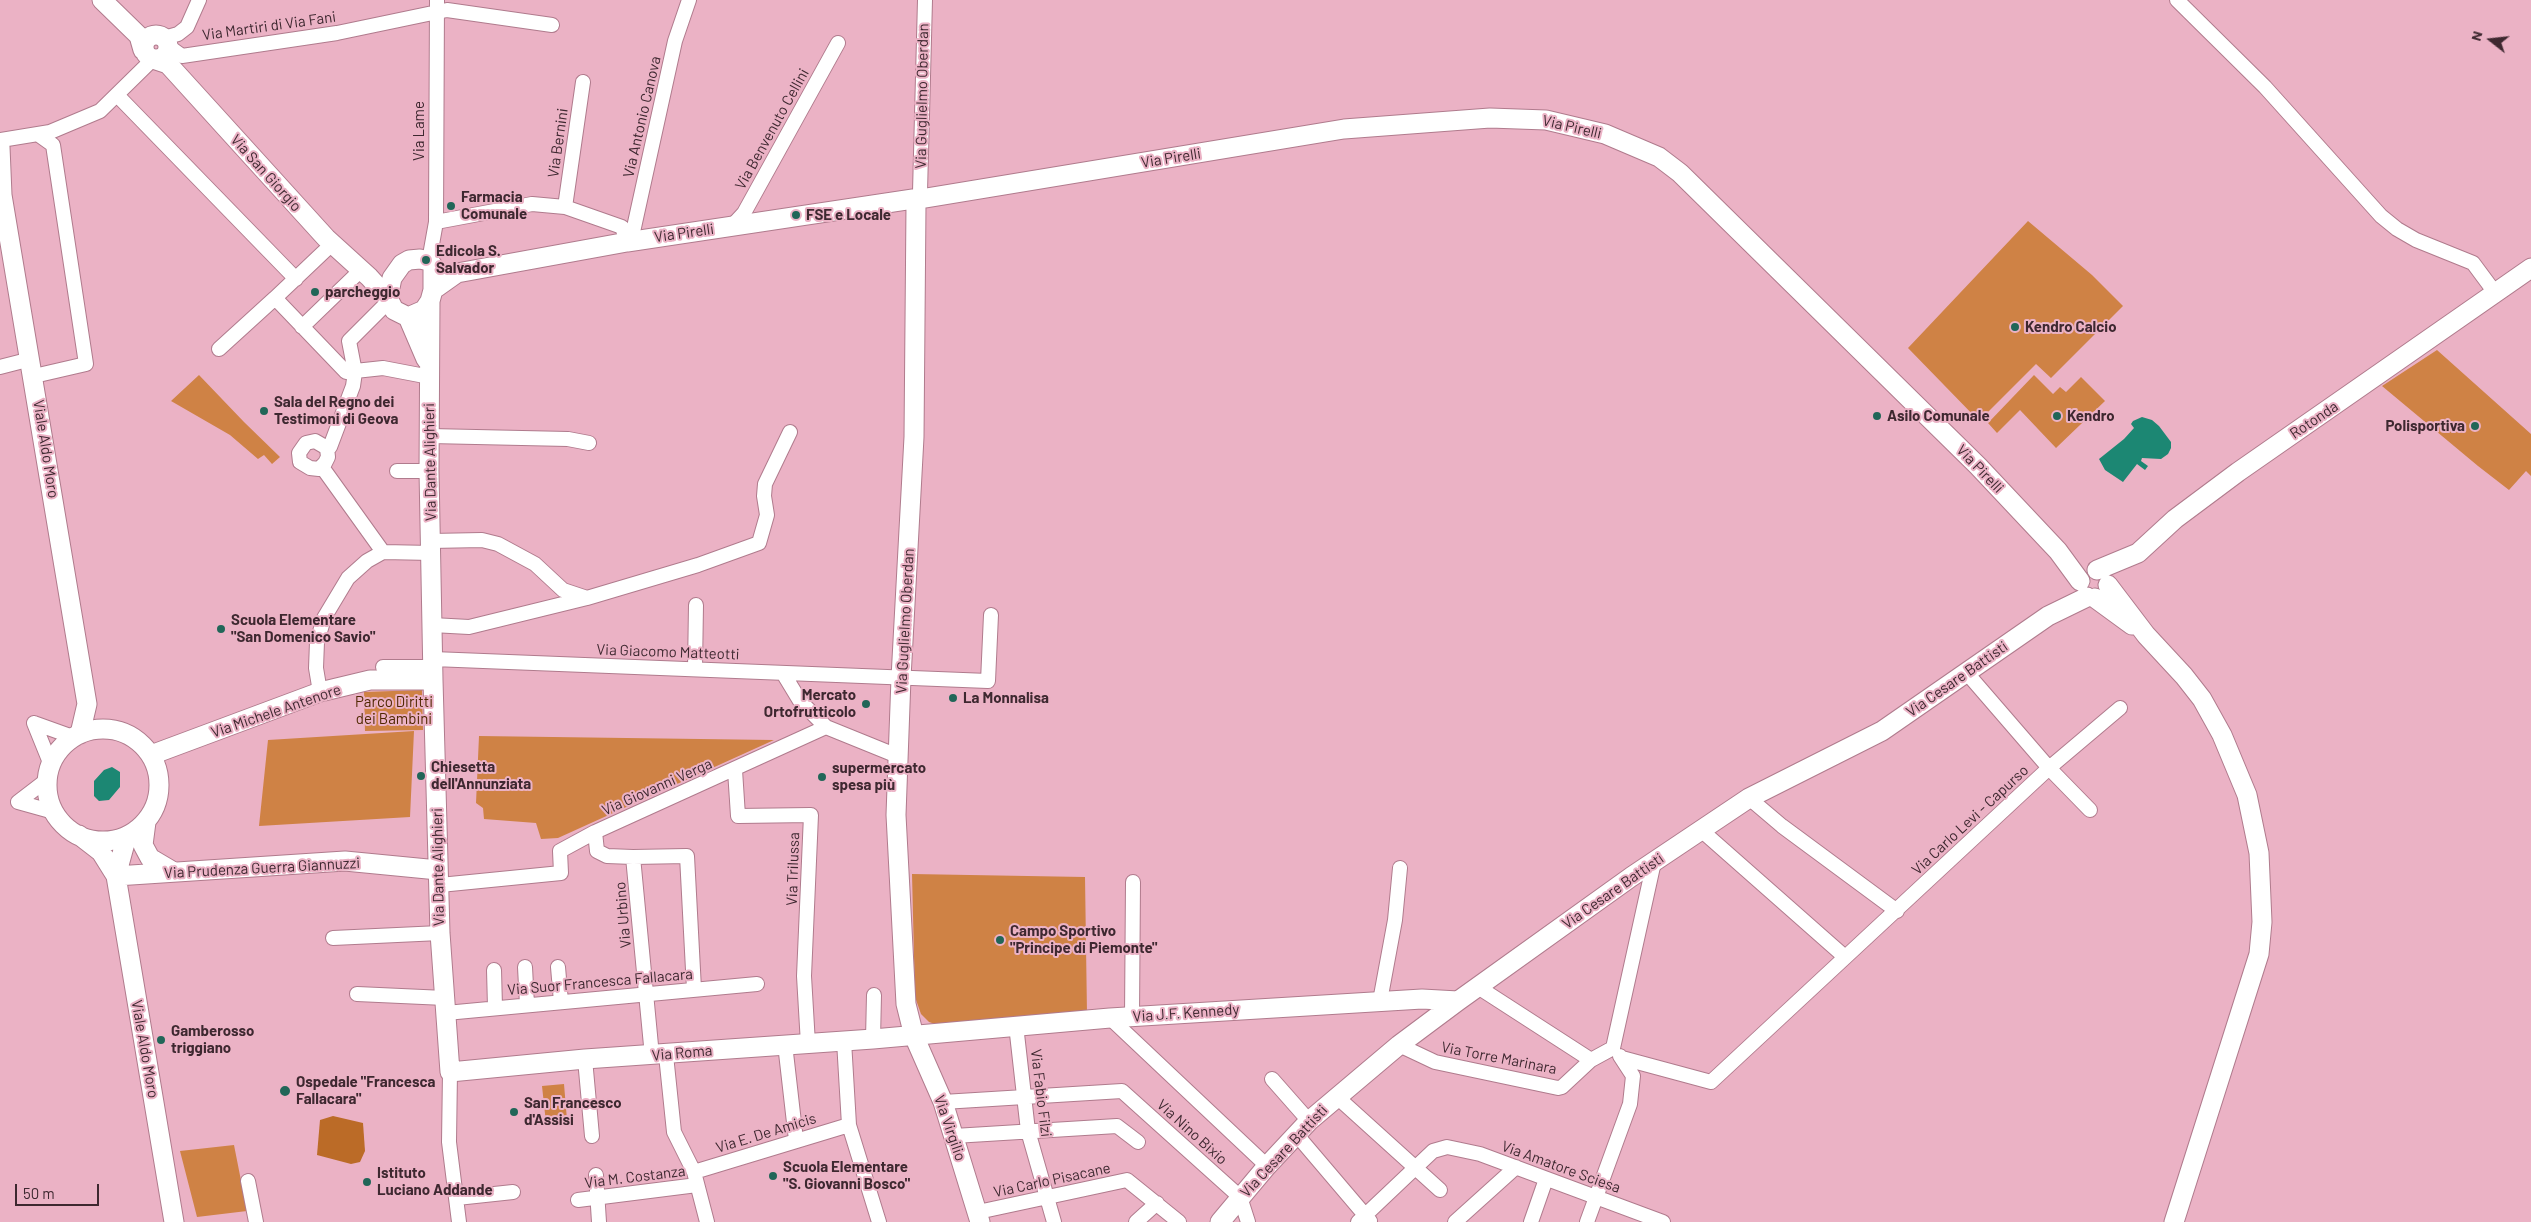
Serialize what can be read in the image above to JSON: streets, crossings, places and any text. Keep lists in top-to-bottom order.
{
  "streets": {
    "street": [
      "Via Martiri di Via Fani",
      "Via Guglielmo Oberdan",
      "Via Antonio Canova",
      "Via Pirelli",
      "Via Benvenuto Cellini",
      "Via Lame",
      "Via Bernini",
      "Via San Giorgio",
      "Rotonda",
      "Viale Aldo Moro",
      "Via Dante Alighieri",
      "Via Giacomo Matteotti",
      "Via Cesare Battisti",
      "Via Michele Antenore",
      "Via Giovanni Verga",
      "Via Carlo Levi - Capurso",
      "Via Prudenza Guerra Giannuzzi",
      "Via Trilussa",
      "Via Urbino",
      "Via Suor Francesca Fallacara",
      "Via J.F. Kennedy",
      "Via Roma",
      "Via Torre Marinara",
      "Via Fabio Filzi",
      "Via Virgilio",
      "Via Nino Bixio",
      "Via E. De Amicis",
      "Via Amatore Sciesa",
      "Via M. Costanza",
      "Via Carlo Pisacane"
    ]
  },
  "crossings": [
    ["Via Martiri di Via Fani", "Via Lame"],
    ["Via Martiri di Via Fani", "Via San Giorgio"],
    ["Via Guglielmo Oberdan", "Via Pirelli"],
    ["Via Guglielmo Oberdan", "Via Giacomo Matteotti"],
    ["Via Guglielmo Oberdan", "Via J.F. Kennedy"],
    ["Via Guglielmo Oberdan", "Via Roma"],
    ["Via Guglielmo Oberdan", "Via Virgilio"],
    ["Via Antonio Canova", "Via Pirelli"],
    ["Via Pirelli", "Via Benvenuto Cellini"],
    ["Via Pirelli", "Via Lame"],
    ["Via Pirelli", "Via San Giorgio"],
    ["Via Pirelli", "Rotonda"],
    ["Via Pirelli", "Via Dante Alighieri"],
    ["Via Pirelli", "Via Cesare Battisti"],
    ["Via Lame", "Via San Giorgio"],
    ["Via Lame", "Via Dante Alighieri"],
    ["Via San Giorgio", "Via Dante Alighieri"],
    ["Rotonda", "Via Cesare Battisti"],
    ["Viale Aldo Moro", "Via Michele Antenore"],
    ["Viale Aldo Moro", "Via Prudenza Guerra Giannuzzi"],
    ["Via Dante Alighieri", "Via Giacomo Matteotti"],
    ["Via Dante Alighieri", "Via Michele Antenore"],
    ["Via Dante Alighieri", "Via Giovanni Verga"],
    ["Via Dante Alighieri", "Via Prudenza Guerra Giannuzzi"],
    ["Via Dante Alighieri", "Via Suor Francesca Fallacara"],
    ["Via Dante Alighieri", "Via Roma"],
    ["Via Giacomo Matteotti", "Via Michele Antenore"],
    ["Via Cesare Battisti", "Via J.F. Kennedy"],
    ["Via Cesare Battisti", "Via Torre Marinara"],
    ["Via Cesare Battisti", "Via Nino Bixio"],
    ["Via Giovanni Verga", "Via Prudenza Guerra Giannuzzi"],
    ["Via Giovanni Verga", "Via Trilussa"],
    ["Via Carlo Levi - Capurso", "Via Torre Marinara"],
    ["Via Trilussa", "Via Roma"],
    ["Via Urbino", "Via Suor Francesca Fallacara"],
    ["Via Urbino", "Via Roma"],
    ["Via J.F. Kennedy", "Via Roma"],
    ["Via J.F. Kennedy", "Via Fabio Filzi"],
    ["Via J.F. Kennedy", "Via Virgilio"],
    ["Via Roma", "Via Virgilio"],
    ["Via Fabio Filzi", "Via Nino Bixio"],
    ["Via Fabio Filzi", "Via Carlo Pisacane"],
    ["Via Virgilio", "Via Carlo Pisacane"],
    ["Via E. De Amicis", "Via M. Costanza"]
  ],
  "parks": ["Parco Diritti dei Bambini"],
  "places": [
    "Farmacia Comunale",
    "FSE e Locale",
    "Edicola S. Salvador",
    "parcheggio",
    "Kendro Calcio",
    "Sala del Regno dei Testimoni di Geova",
    "Asilo Comunale",
    "Kendro",
    "Polisportiva",
    "Scuola Elementare \"San Domenico Savio\"",
    "La Monnalisa",
    "Mercato Ortofrutticolo",
    "Chiesetta dell'Annunziata",
    "supermercato spesa più",
    "Campo Sportivo \"Principe di Piemonte\"",
    "Gamberosso triggiano",
    "Ospedale \"Francesca Fallacara\"",
    "San Francesco d'Assisi",
    "Scuola Elementare \"S. Giovanni Bosco\"",
    "Istituto Luciano Addande"
  ],
  "scale_bar": "50 m",
  "north": "left"
}
